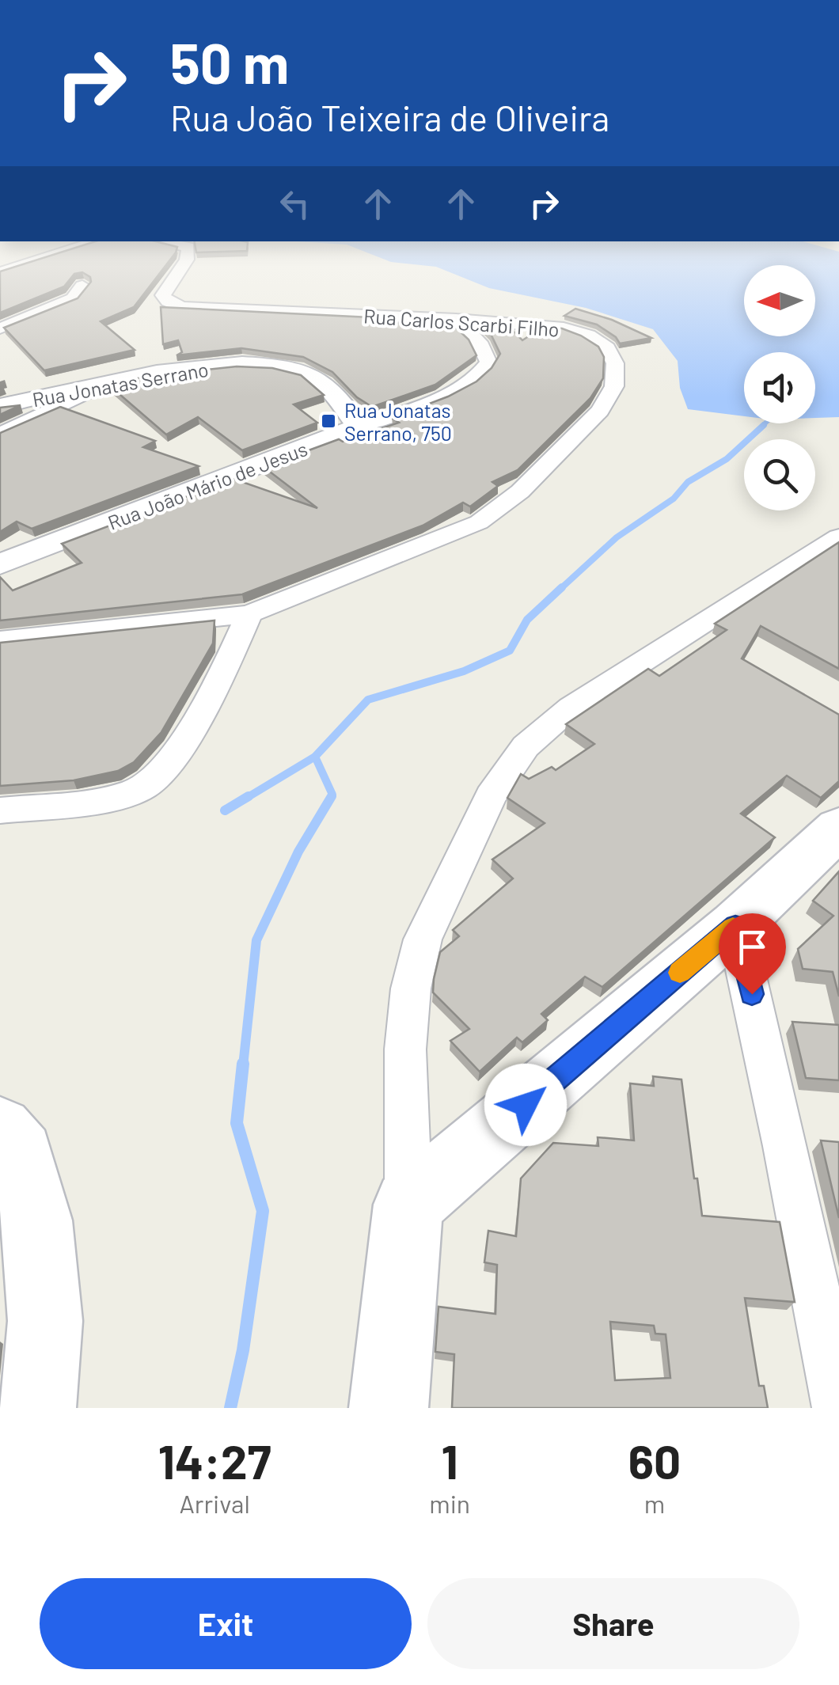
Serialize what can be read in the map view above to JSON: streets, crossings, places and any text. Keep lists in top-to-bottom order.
{
  "streets": {
    "street": ["Rua Carlos Scarbi Filho", "Rua Jonatas Serrano", "Rua João Mário de Jesus"]
  },
  "crossings": [
    ["Rua Carlos Scarbi Filho", "Rua João Mário de Jesus"],
    ["Rua Jonatas Serrano", "Rua João Mário de Jesus"]
  ],
  "places": {
    "transit": ["Rua Jonatas Serrano, 750"]
  },
  "north": "left",
  "page": {
    "turn": ["50 m", "Rua João Teixeira de Oliveira"],
    "eta": [
      "14:27",
      "Arrival",
      "1",
      "min",
      "60",
      "m"
    ],
    "buttons": ["Exit", "Share"]
  }
}
